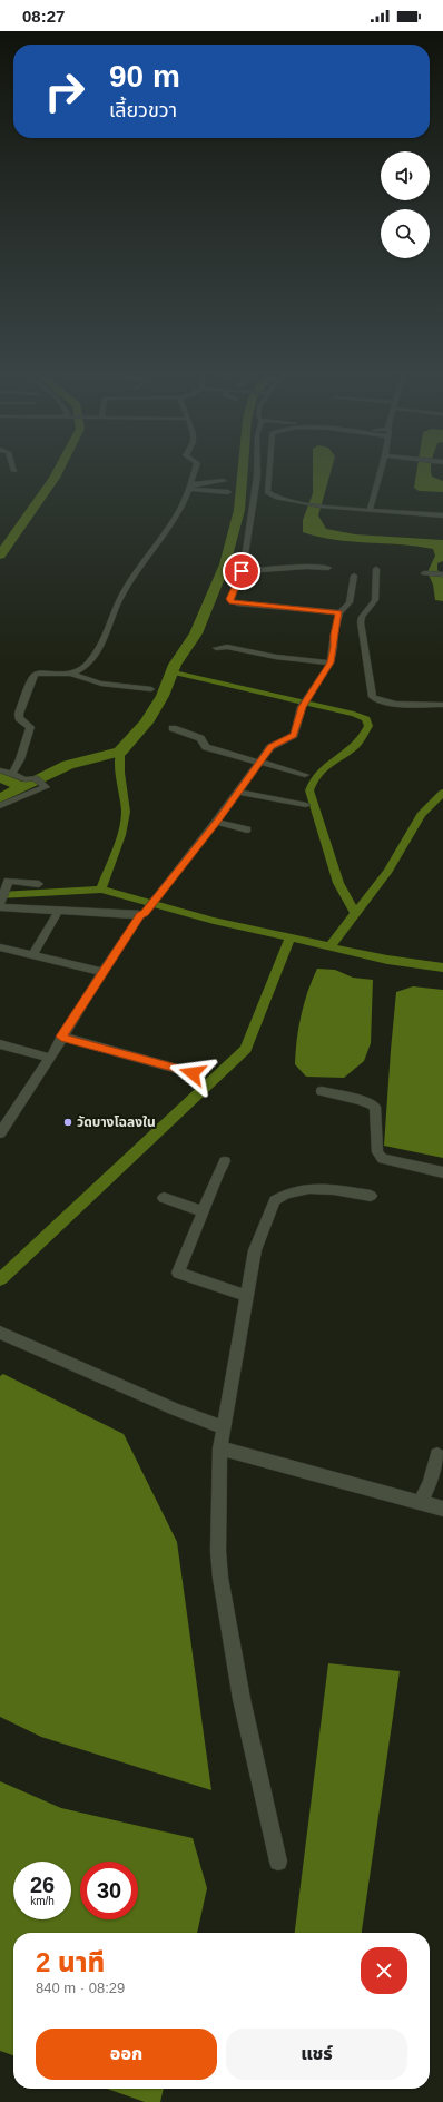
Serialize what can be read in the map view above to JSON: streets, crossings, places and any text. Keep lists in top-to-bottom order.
{
  "places": ["วัดบางโฉลงใน"],
  "page": {
    "status": "08:27",
    "turn": ["90 m", "เลี้ยวขวา"],
    "speed": "26 km/h",
    "limit": "30",
    "heading": ["2 นาที", "840 m · 08:29"],
    "buttons": ["ออก", "แชร์"]
  }
}
